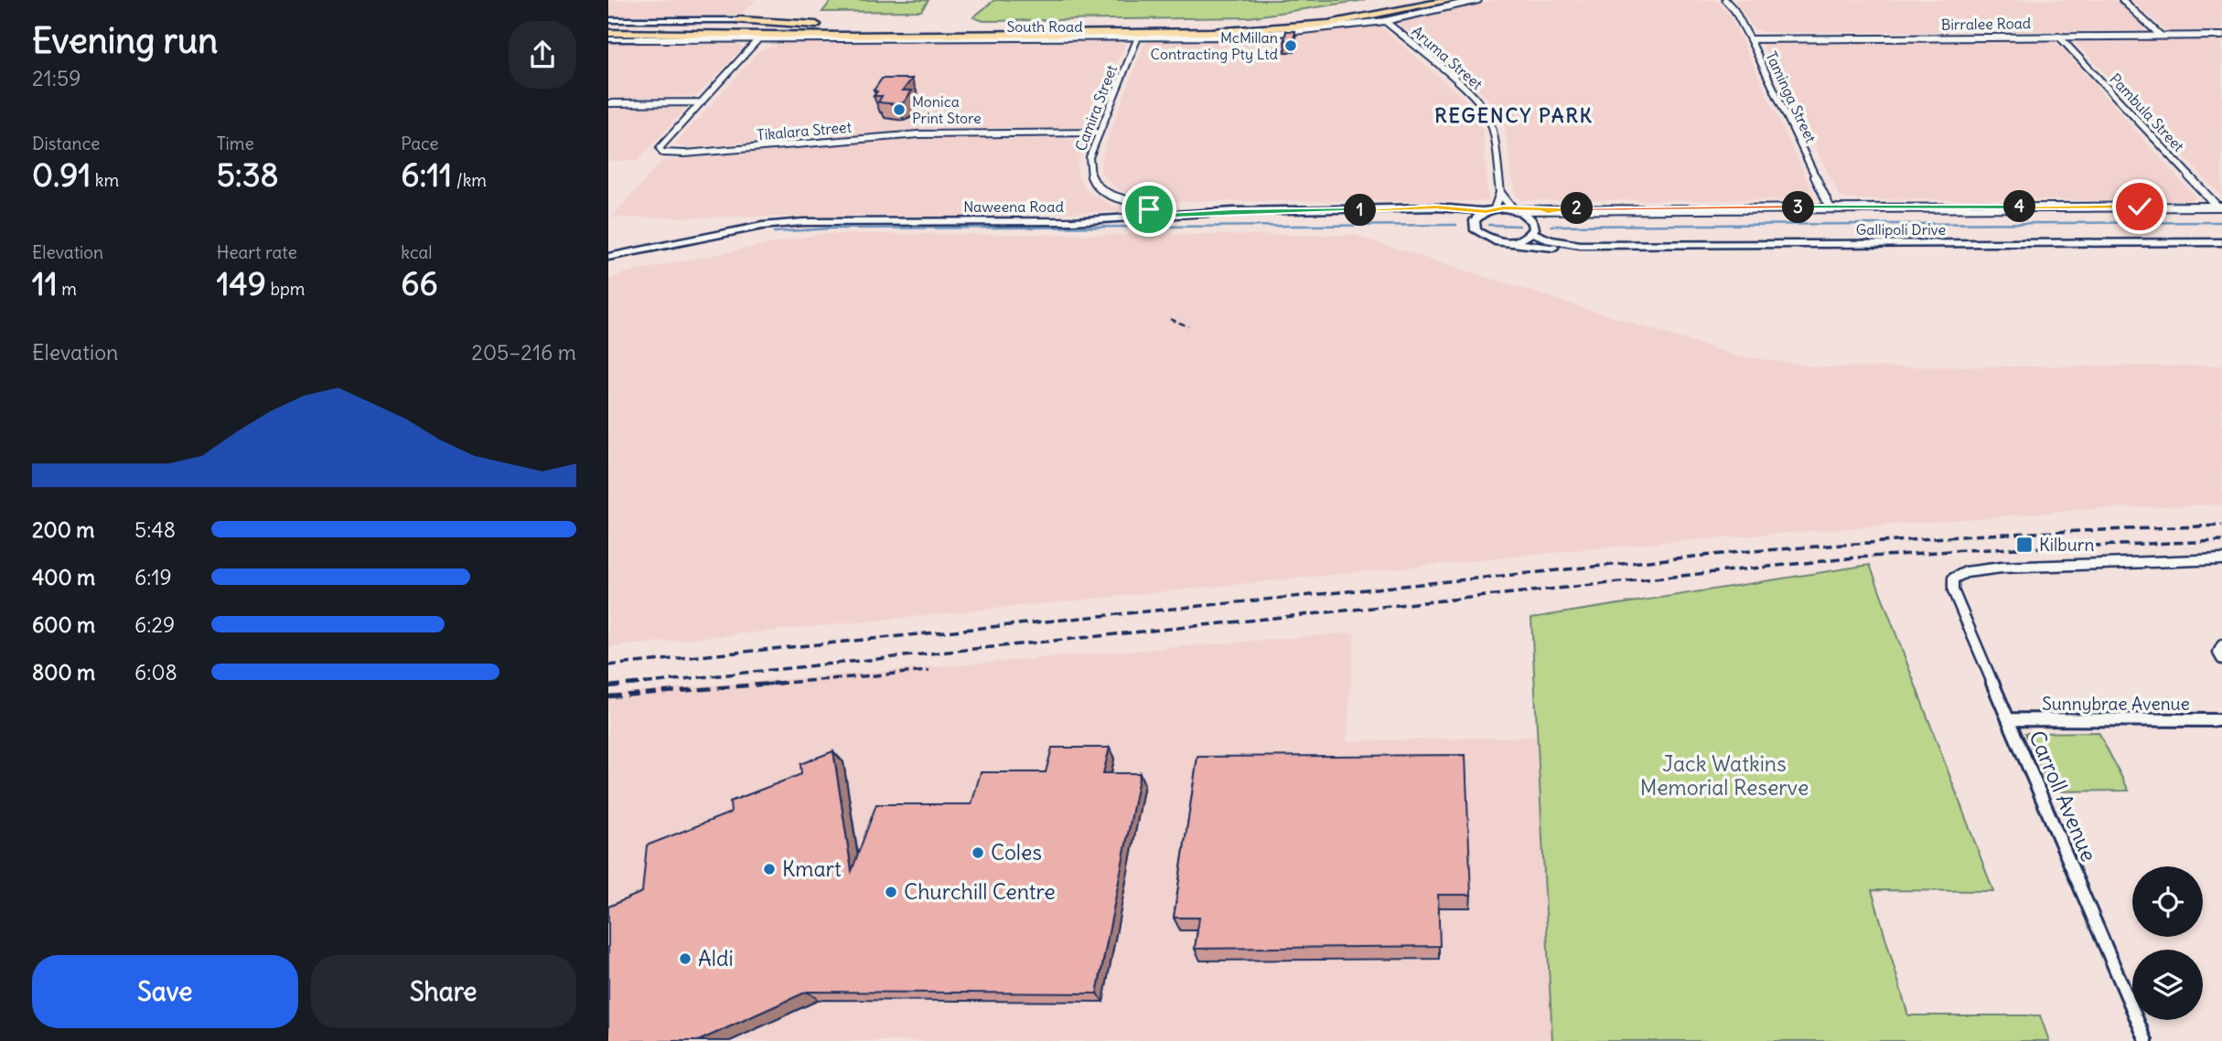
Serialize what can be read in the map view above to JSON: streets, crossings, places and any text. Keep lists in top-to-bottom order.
{
  "streets": {
    "street": [
      "Birralee Road",
      "South Road",
      "Aruma Street",
      "Taminga Street",
      "Camira Street",
      "Pambula Street",
      "Tikalara Street",
      "Naweena Road",
      "Gallipoli Drive",
      "Sunnybrae Avenue",
      "Carroll Avenue"
    ]
  },
  "crossings": [
    ["Birralee Road", "Taminga Street"],
    ["Birralee Road", "Pambula Street"],
    ["South Road", "Aruma Street"],
    ["South Road", "Camira Street"],
    ["South Road", "Tikalara Street"],
    ["Aruma Street", "Naweena Road"],
    ["Camira Street", "Tikalara Street"],
    ["Camira Street", "Naweena Road"],
    ["Naweena Road", "Gallipoli Drive"],
    ["Sunnybrae Avenue", "Carroll Avenue"]
  ],
  "districts": ["REGENCY PARK"],
  "parks": ["Jack Watkins Memorial Reserve"],
  "places": {
    "other": [
      "McMillan Contracting Pty Ltd",
      "Monica Print Store",
      "Coles",
      "Kmart",
      "Churchill Centre",
      "Aldi"
    ],
    "transit": ["Kilburn"]
  },
  "page": {
    "heading": ["Evening run", "21:59"],
    "stats": [
      ["Distance", "0.91 km"],
      ["Time", "5:38"],
      ["Pace", "6:11 /km"],
      ["Elevation", "11 m"],
      ["Heart rate", "149 bpm"],
      ["kcal", "66"]
    ],
    "pins": [
      "4",
      "3",
      "2",
      "1"
    ],
    "chart": ["Elevation", "205–216 m"],
    "list": [
      {
        "name": "200 m",
        "note": "5:48"
      },
      {
        "name": "400 m",
        "note": "6:19"
      },
      {
        "name": "600 m",
        "note": "6:29"
      },
      {
        "name": "800 m",
        "note": "6:08"
      }
    ],
    "buttons": ["Save", "Share"]
  }
}
